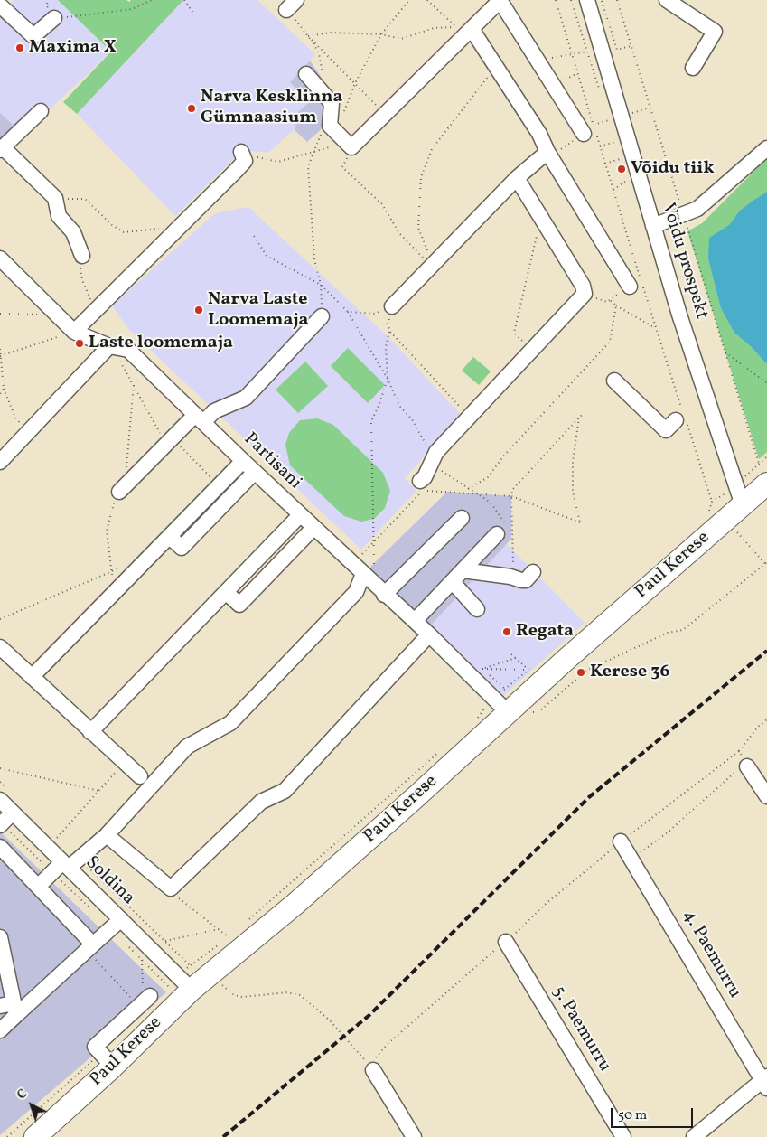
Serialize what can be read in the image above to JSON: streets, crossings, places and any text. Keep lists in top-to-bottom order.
{
  "streets": {
    "highway": ["Paul Kerese"],
    "street": [
      "Võidu prospekt",
      "Partisani",
      "Soldina",
      "4. Paemurru",
      "5. Paemurru"
    ]
  },
  "crossings": [
    ["Võidu prospekt", "Paul Kerese"],
    ["Partisani", "Paul Kerese"],
    ["Paul Kerese", "Soldina"]
  ],
  "places": [
    "Maxima X",
    "Narva Kesklinna Gümnaasium",
    "Võidu tiik",
    "Narva Laste Loomemaja",
    "Laste loomemaja",
    "Regata",
    "Kerese 36"
  ],
  "scale_bar": "50 m",
  "north": "top left"
}
